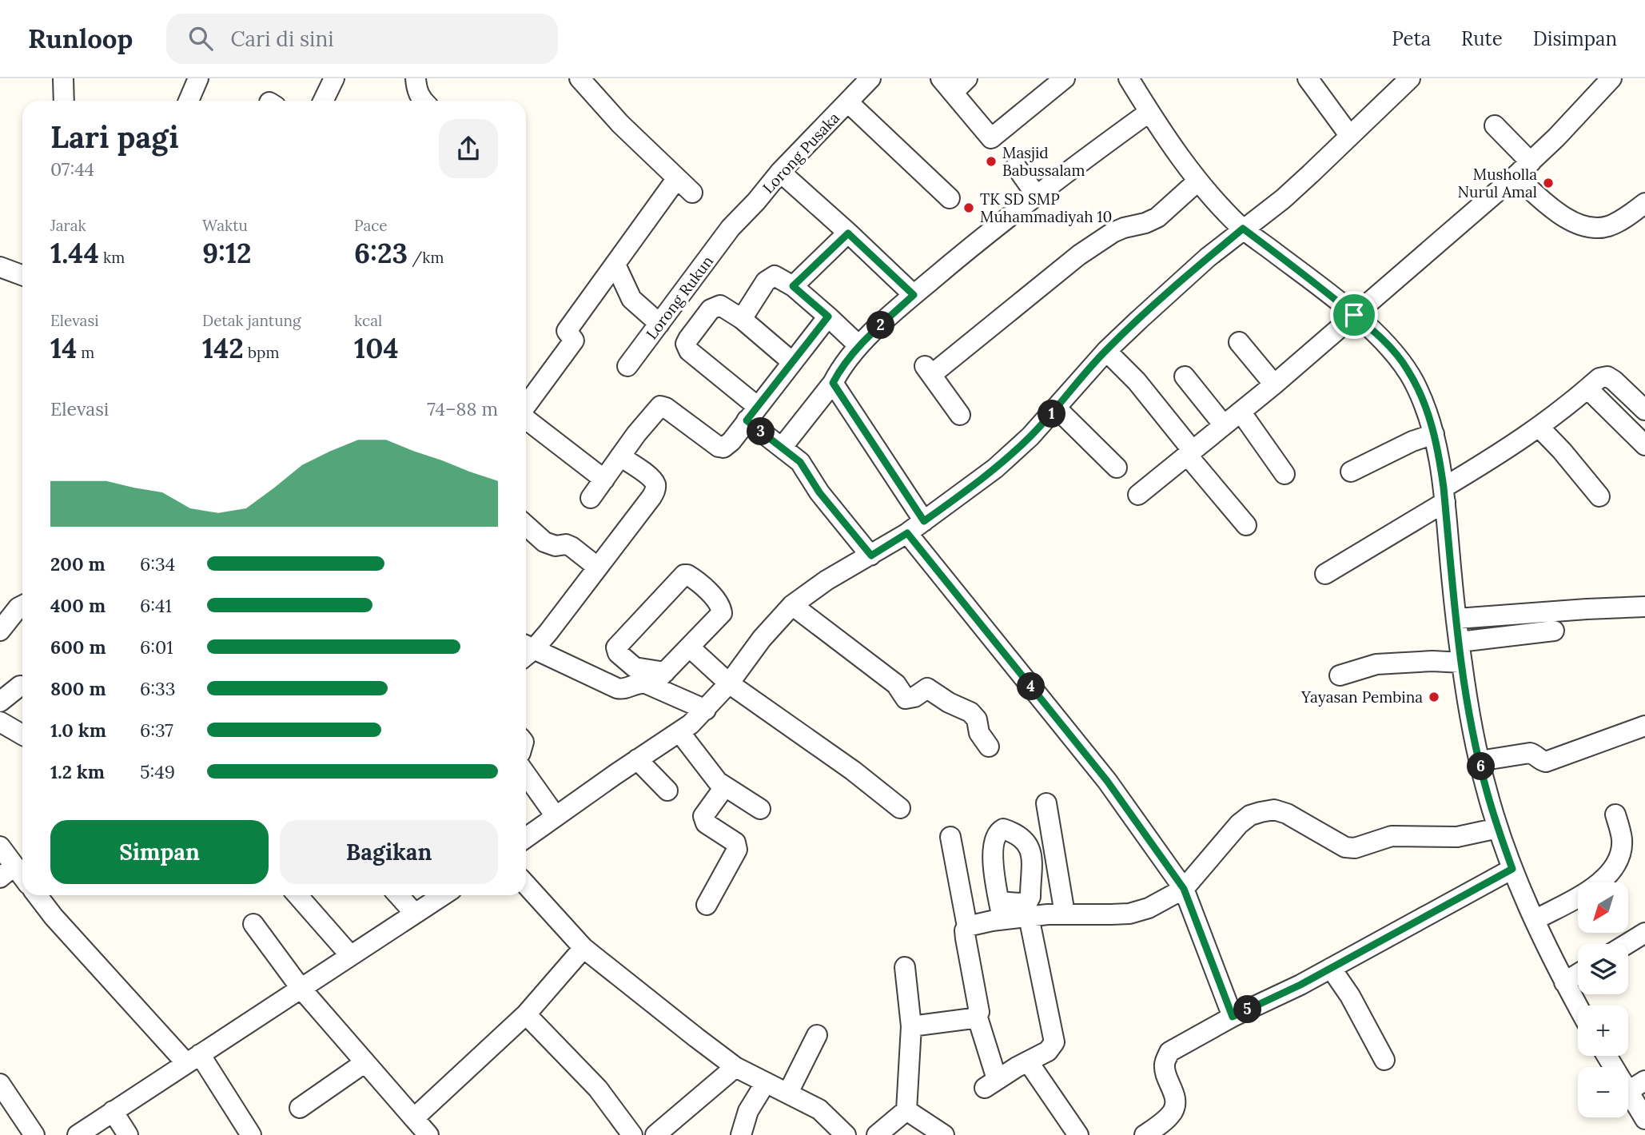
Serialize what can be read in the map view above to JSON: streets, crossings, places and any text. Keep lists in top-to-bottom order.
{
  "streets": {
    "street": ["Lorong Pusaka", "Lorong Rukun"]
  },
  "crossings": [
    ["Lorong Pusaka", "Lorong Rukun"]
  ],
  "places": [
    "Masjid Babussalam",
    "Musholla Nurul Amal",
    "TK SD SMP Muhammadiyah 10",
    "Yayasan Pembina"
  ],
  "north": "bottom left",
  "page": {
    "header": "Runloop",
    "search": "Cari di sini",
    "nav": ["Peta", "Rute", "Disimpan"],
    "heading": ["Lari pagi", "07:44"],
    "stats": [
      ["Jarak", "1.44 km"],
      ["Waktu", "9:12"],
      ["Pace", "6:23 /km"],
      ["Elevasi", "14 m"],
      ["Detak jantung", "142 bpm"],
      ["kcal", "104"]
    ],
    "pins": [
      "2",
      "1",
      "3",
      "4",
      "6",
      "5"
    ],
    "chart": ["Elevasi", "74–88 m"],
    "list": [
      {
        "name": "200 m",
        "note": "6:34"
      },
      {
        "name": "400 m",
        "note": "6:41"
      },
      {
        "name": "600 m",
        "note": "6:01"
      },
      {
        "name": "800 m",
        "note": "6:33"
      },
      {
        "name": "1.0 km",
        "note": "6:37"
      },
      {
        "name": "1.2 km",
        "note": "5:49"
      }
    ],
    "buttons": ["Simpan", "Bagikan"],
    "map_buttons": ["+", "−"]
  }
}
